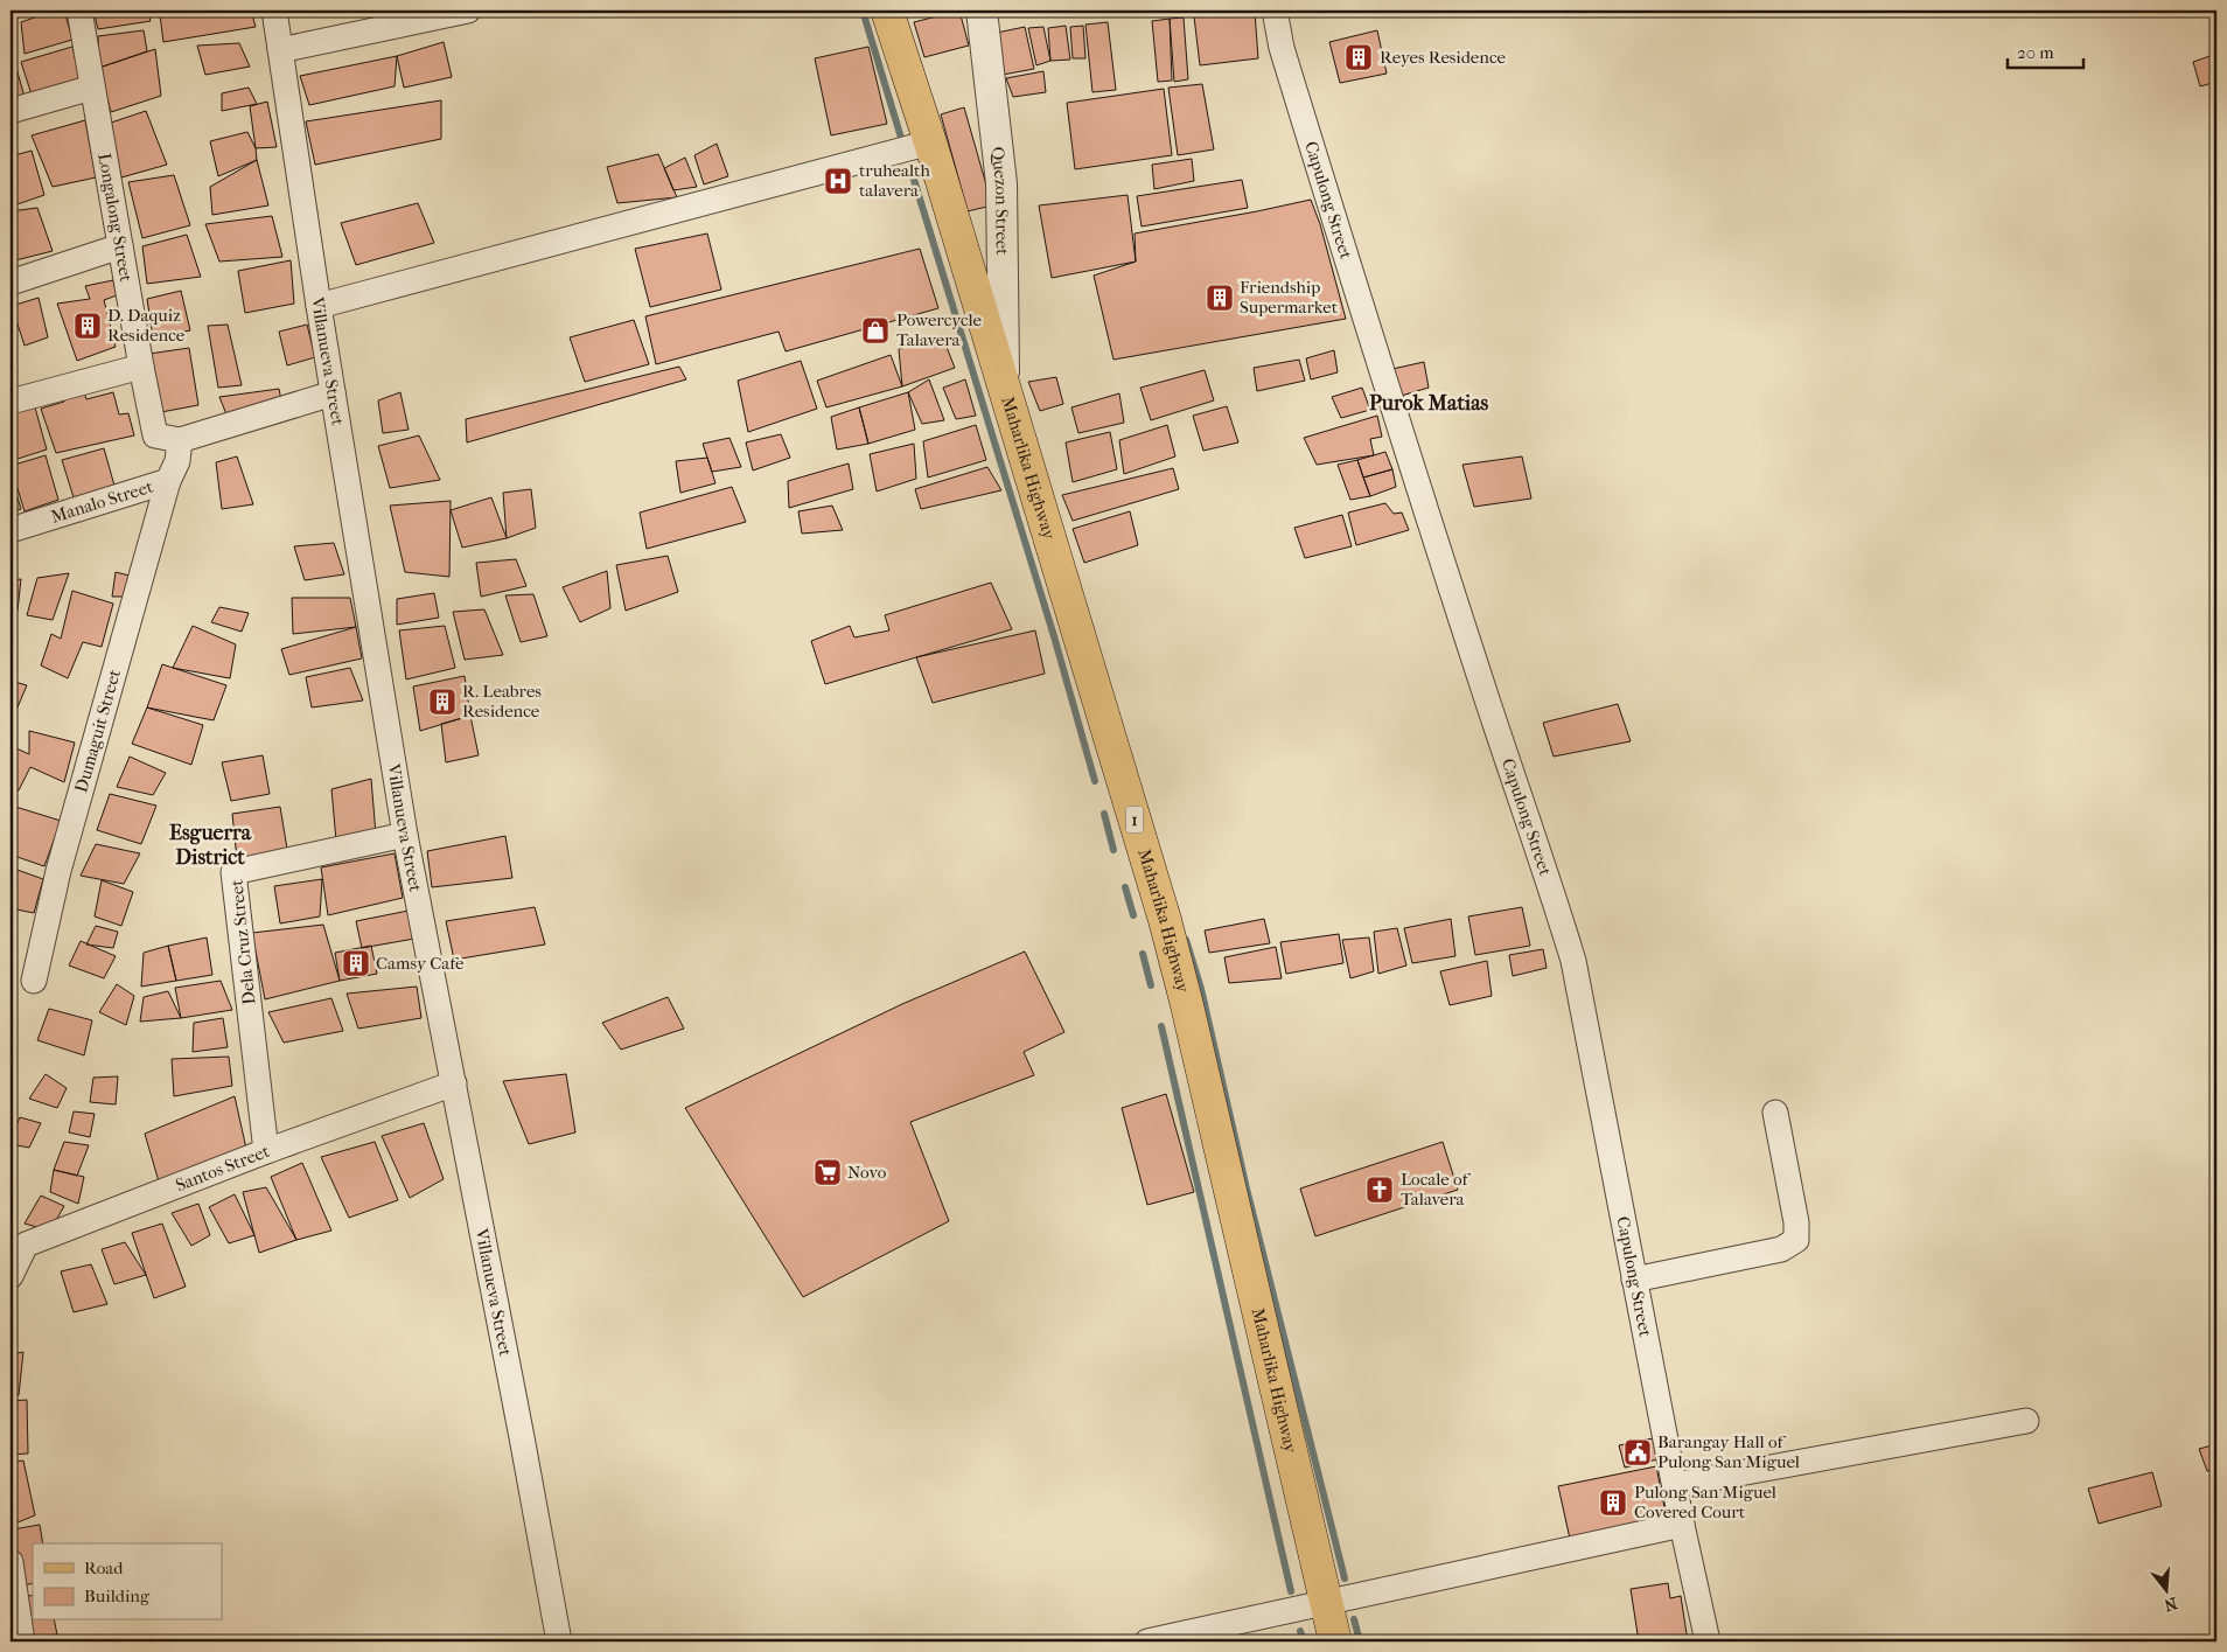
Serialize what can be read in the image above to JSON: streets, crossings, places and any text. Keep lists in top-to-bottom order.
{
  "streets": {
    "main road": ["Maharlika Highway", "1"],
    "street": [
      "Capulong Street",
      "Quezon Street",
      "Longalong Street",
      "Villanueva Street",
      "Manalo Street",
      "Dumaguit Street",
      "Dela Cruz Street",
      "Santos Street"
    ]
  },
  "crossings": [
    ["Quezon Street", "Maharlika Highway"],
    ["Longalong Street", "Manalo Street"],
    ["Villanueva Street", "Dela Cruz Street"],
    ["Villanueva Street", "Santos Street"],
    ["Manalo Street", "Dumaguit Street"],
    ["Dela Cruz Street", "Santos Street"]
  ],
  "districts": ["Purok Matias", "Esguerra District"],
  "places": {
    "building": [
      "Reyes Residence",
      "Friendship Supermarket",
      "D. Daquiz Residence",
      "R. Leabres Residence",
      "Camsy Cafe",
      "Pulong San Miguel Covered Court"
    ],
    "hospital": ["truhealth talavera"],
    "shop": ["Powercycle Talavera"],
    "supermarket": ["Novo"],
    "church": ["Locale of Talavera"],
    "public building": ["Barangay Hall of Pulong San Miguel"]
  },
  "legend": ["Road", "Building"],
  "scale_bar": "20 m",
  "north": "bottom"
}
